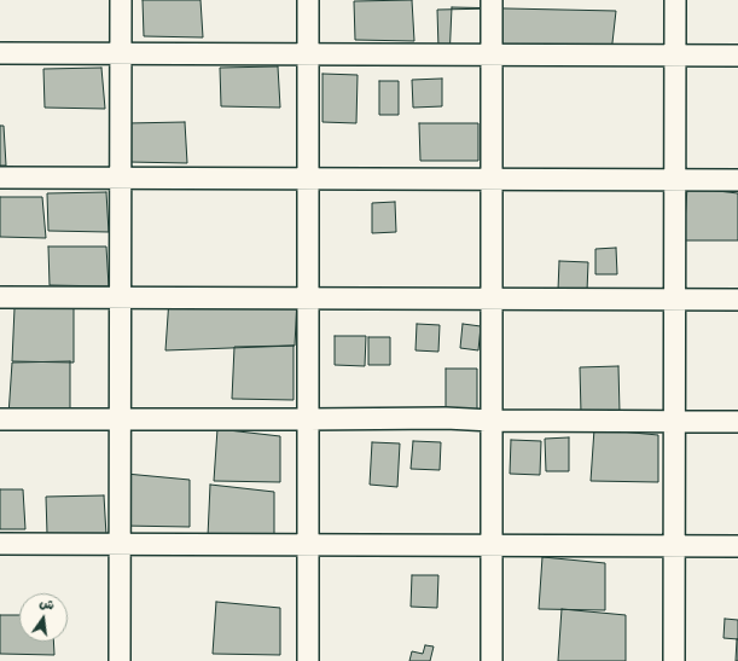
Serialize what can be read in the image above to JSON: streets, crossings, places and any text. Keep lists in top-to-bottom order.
{
  "north": "top"
}
